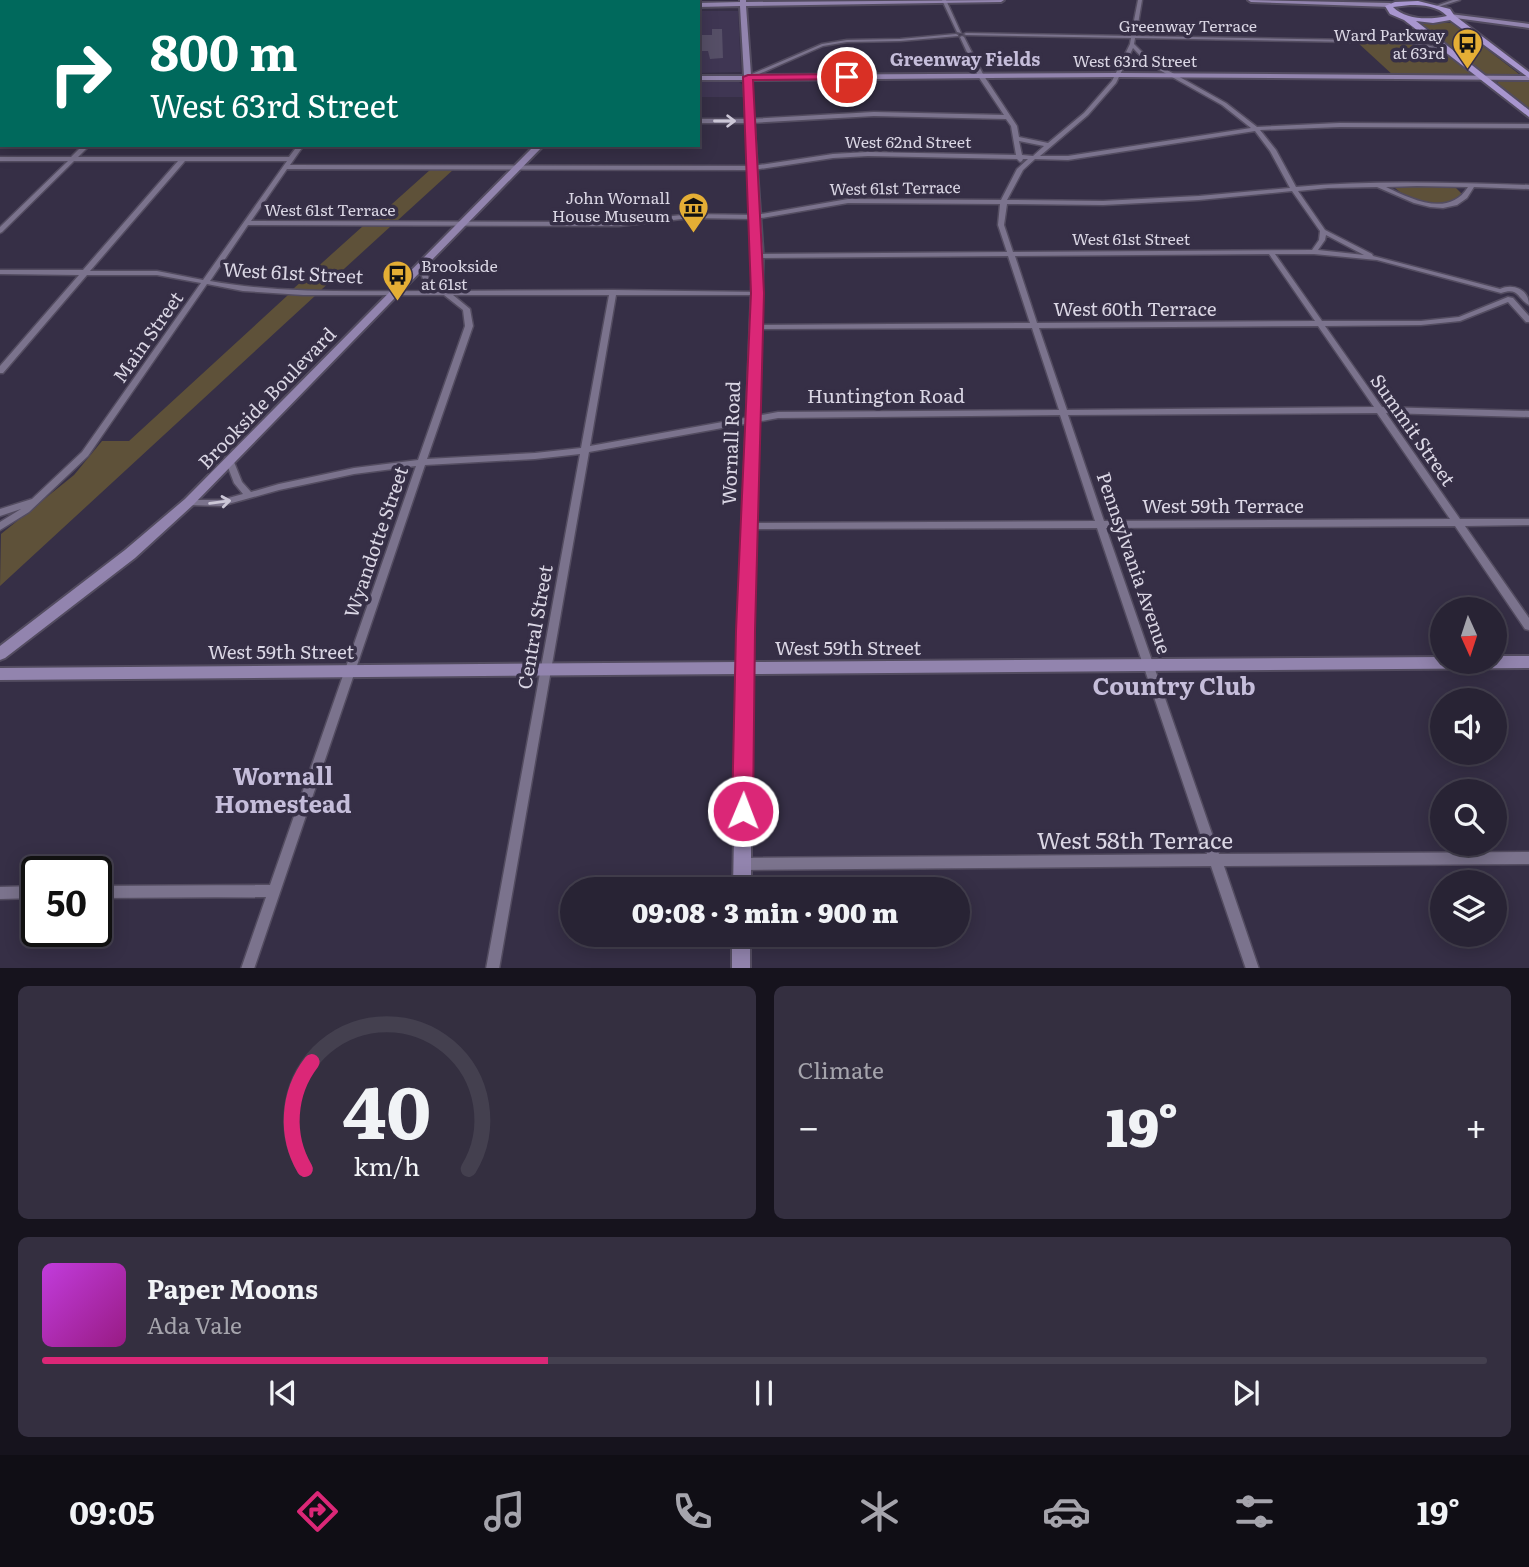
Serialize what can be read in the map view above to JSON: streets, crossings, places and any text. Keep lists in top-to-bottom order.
{
  "streets": {
    "main road": [
      "West 63rd Street",
      "Brookside Boulevard",
      "Wornall Road",
      "West 59th Street"
    ],
    "street": [
      "Greenway Terrace",
      "West 62nd Street",
      "West 61st Terrace",
      "West 61st Street",
      "West 60th Terrace",
      "Main Street",
      "Huntington Road",
      "Summit Street",
      "West 59th Terrace",
      "Wyandotte Street",
      "Pennsylvania Avenue",
      "Central Street",
      "West 58th Terrace"
    ]
  },
  "crossings": [
    ["Greenway Terrace", "West 63rd Street"],
    ["Greenway Terrace", "Wornall Road"],
    ["Greenway Terrace", "Pennsylvania Avenue"],
    ["West 63rd Street", "Wornall Road"],
    ["West 63rd Street", "Pennsylvania Avenue"],
    ["West 62nd Street", "Main Street"],
    ["West 62nd Street", "Brookside Boulevard"],
    ["West 62nd Street", "Wornall Road"],
    ["West 62nd Street", "Pennsylvania Avenue"],
    ["West 61st Terrace", "Main Street"],
    ["West 61st Terrace", "Brookside Boulevard"],
    ["West 61st Terrace", "Wornall Road"],
    ["West 61st Terrace", "Pennsylvania Avenue"],
    ["West 61st Street", "Main Street"],
    ["West 61st Street", "Brookside Boulevard"],
    ["West 61st Street", "Summit Street"],
    ["West 61st Street", "Wornall Road"],
    ["West 61st Street", "Pennsylvania Avenue"],
    ["West 61st Street", "Central Street"],
    ["West 60th Terrace", "Summit Street"],
    ["West 60th Terrace", "Wornall Road"],
    ["West 60th Terrace", "Pennsylvania Avenue"],
    ["Huntington Road", "Brookside Boulevard"],
    ["Huntington Road", "Summit Street"],
    ["Huntington Road", "Wornall Road"],
    ["Huntington Road", "Wyandotte Street"],
    ["Huntington Road", "Pennsylvania Avenue"],
    ["Huntington Road", "Central Street"],
    ["Summit Street", "West 59th Terrace"],
    ["Wornall Road", "West 59th Terrace"],
    ["Wornall Road", "West 59th Street"],
    ["Wornall Road", "West 58th Terrace"],
    ["West 59th Terrace", "Pennsylvania Avenue"],
    ["Wyandotte Street", "West 59th Street"],
    ["Pennsylvania Avenue", "West 59th Street"],
    ["Pennsylvania Avenue", "West 58th Terrace"],
    ["Central Street", "West 59th Street"]
  ],
  "districts": ["Greenway Fields", "Country Club", "Wornall Homestead"],
  "places": {
    "bus stop": ["Ward Parkway at 63rd", "Brookside at 61st"],
    "museum": ["John Wornall House Museum"]
  },
  "north": "bottom",
  "page": {
    "turn": ["800 m", "West 63rd Street"],
    "limit": "50",
    "trip": "09:08 · 3 min · 900 m",
    "tile": "Climate",
    "heat": ["−", "19°", "+"],
    "song": ["Paper Moons", "Ada Vale"],
    "tabs": ["09:05", "19°"],
    "gauge": ["40", "km/h"]
  }
}
